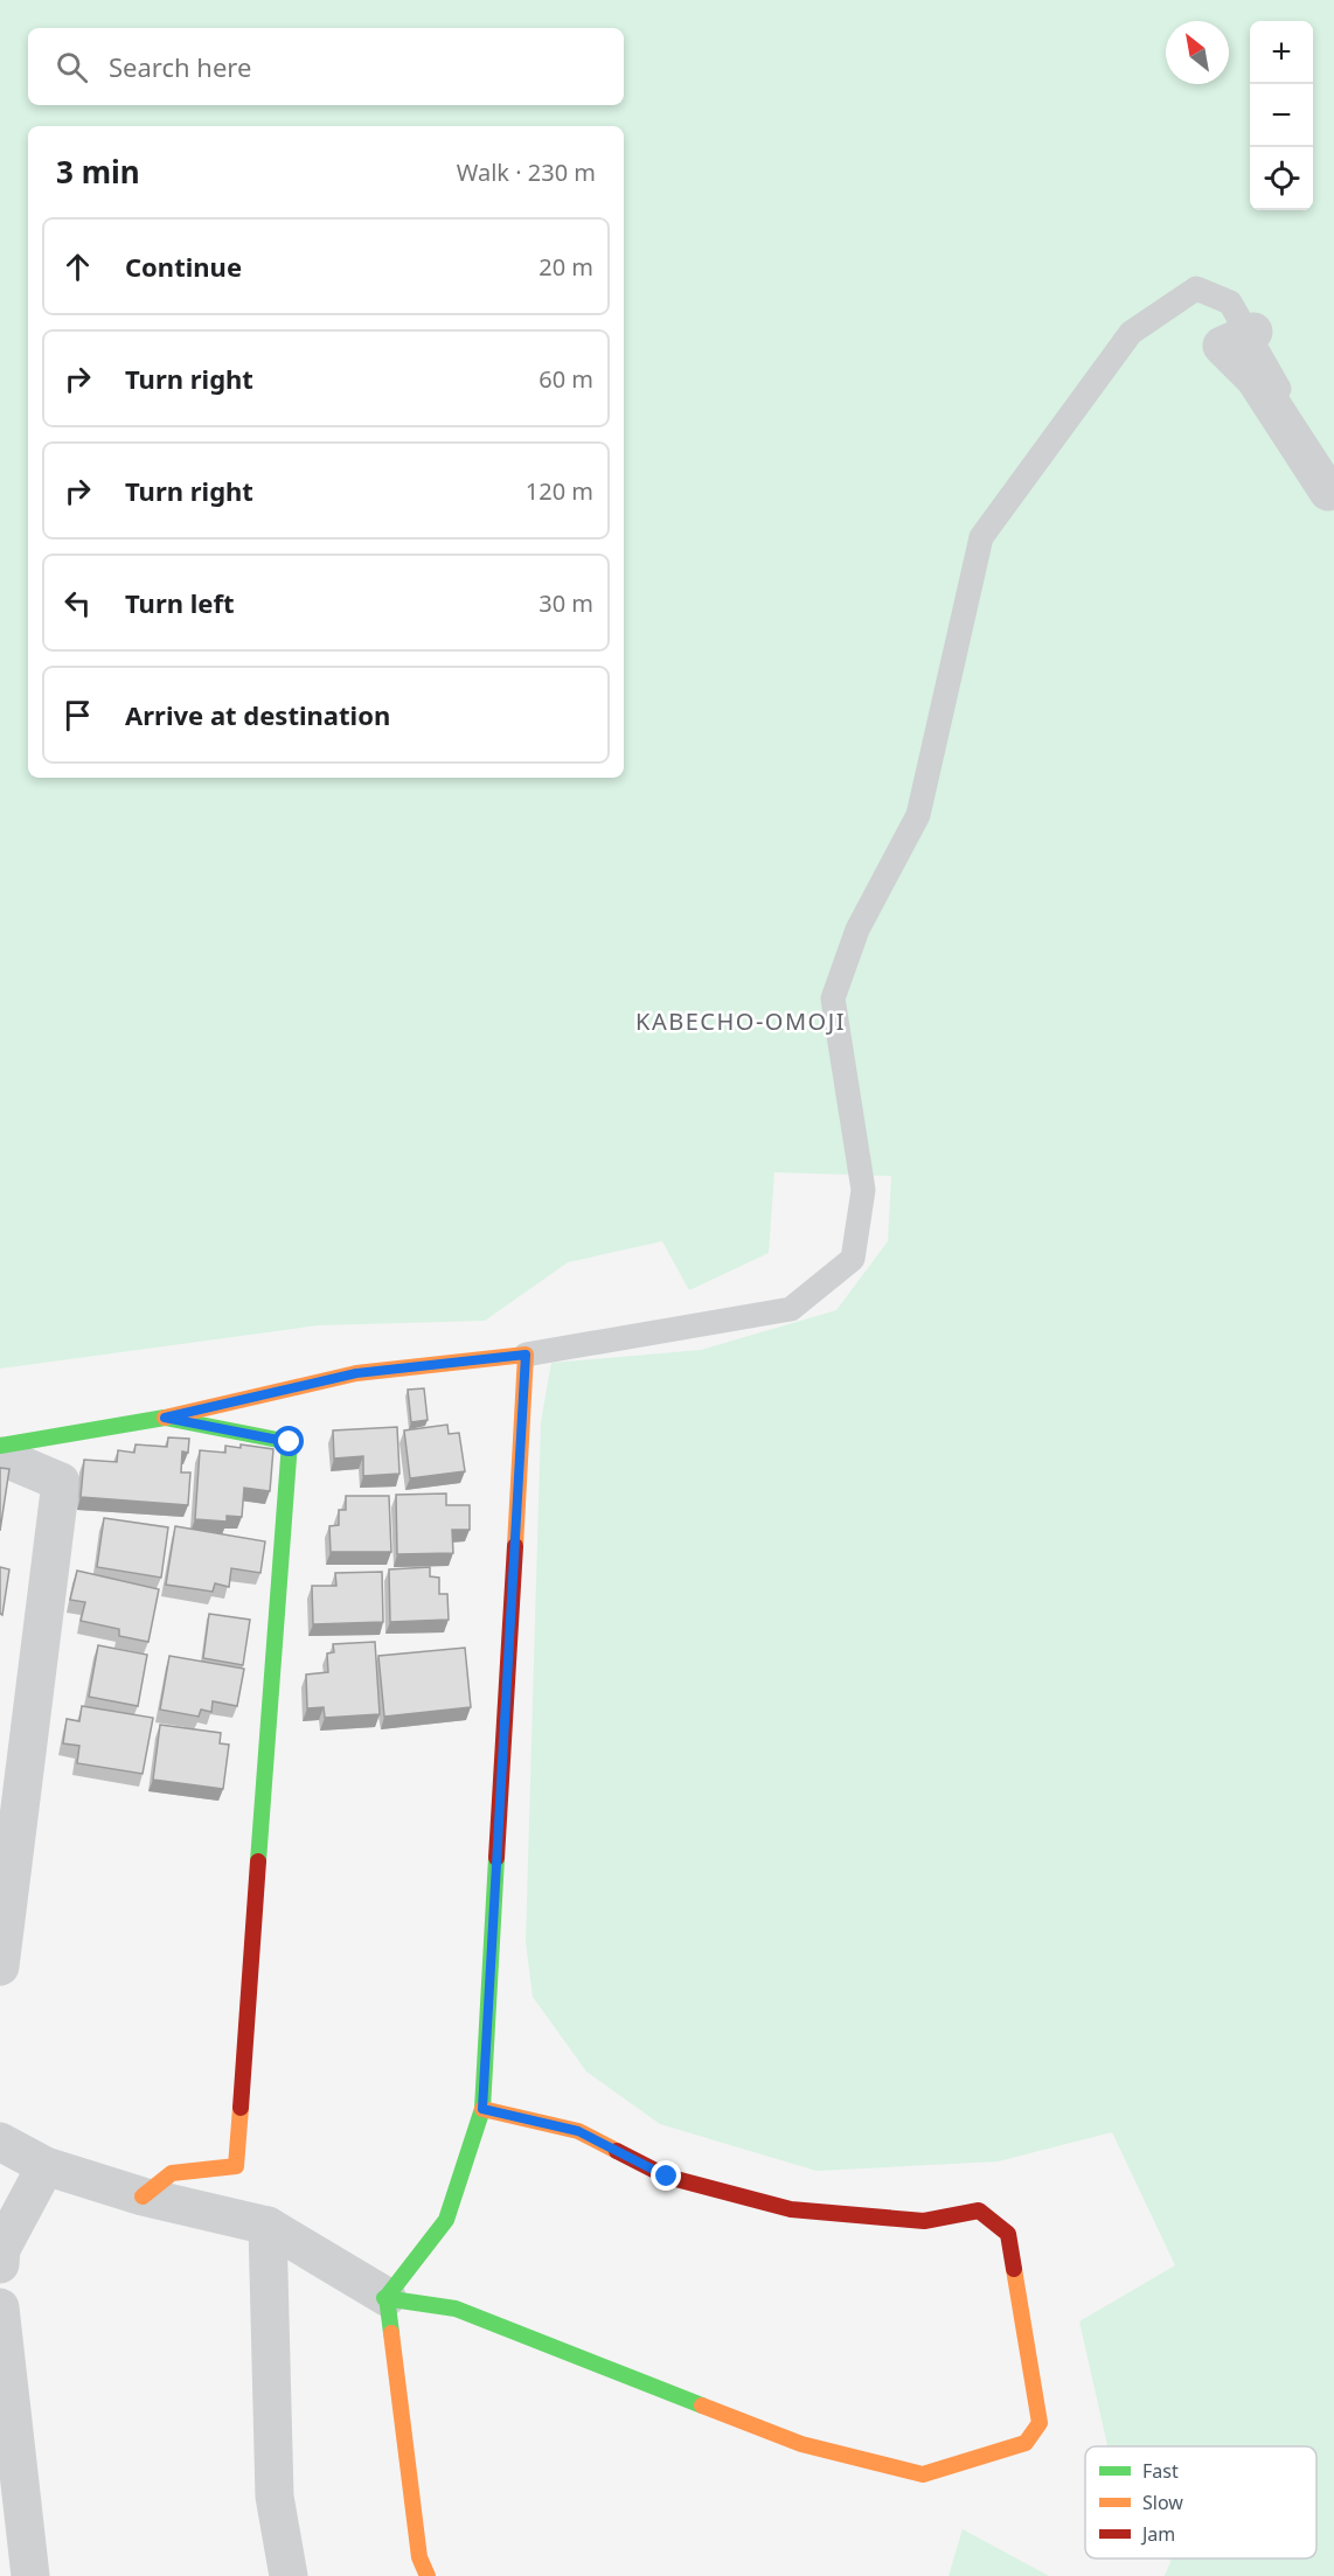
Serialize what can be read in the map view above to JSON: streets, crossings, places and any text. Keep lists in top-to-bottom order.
{
  "districts": ["KABECHO-OMOJI"],
  "legend": ["Fast", "Slow", "Jam"],
  "north": "top left",
  "page": {
    "map_buttons": ["+", "−"],
    "search": "Search here",
    "heading": ["3 min", "Walk · 230 m"],
    "list": [
      ["Continue", "20 m"],
      ["Turn right", "60 m"],
      ["Turn right", "120 m"],
      ["Turn left", "30 m"],
      "Arrive at destination"
    ]
  }
}
